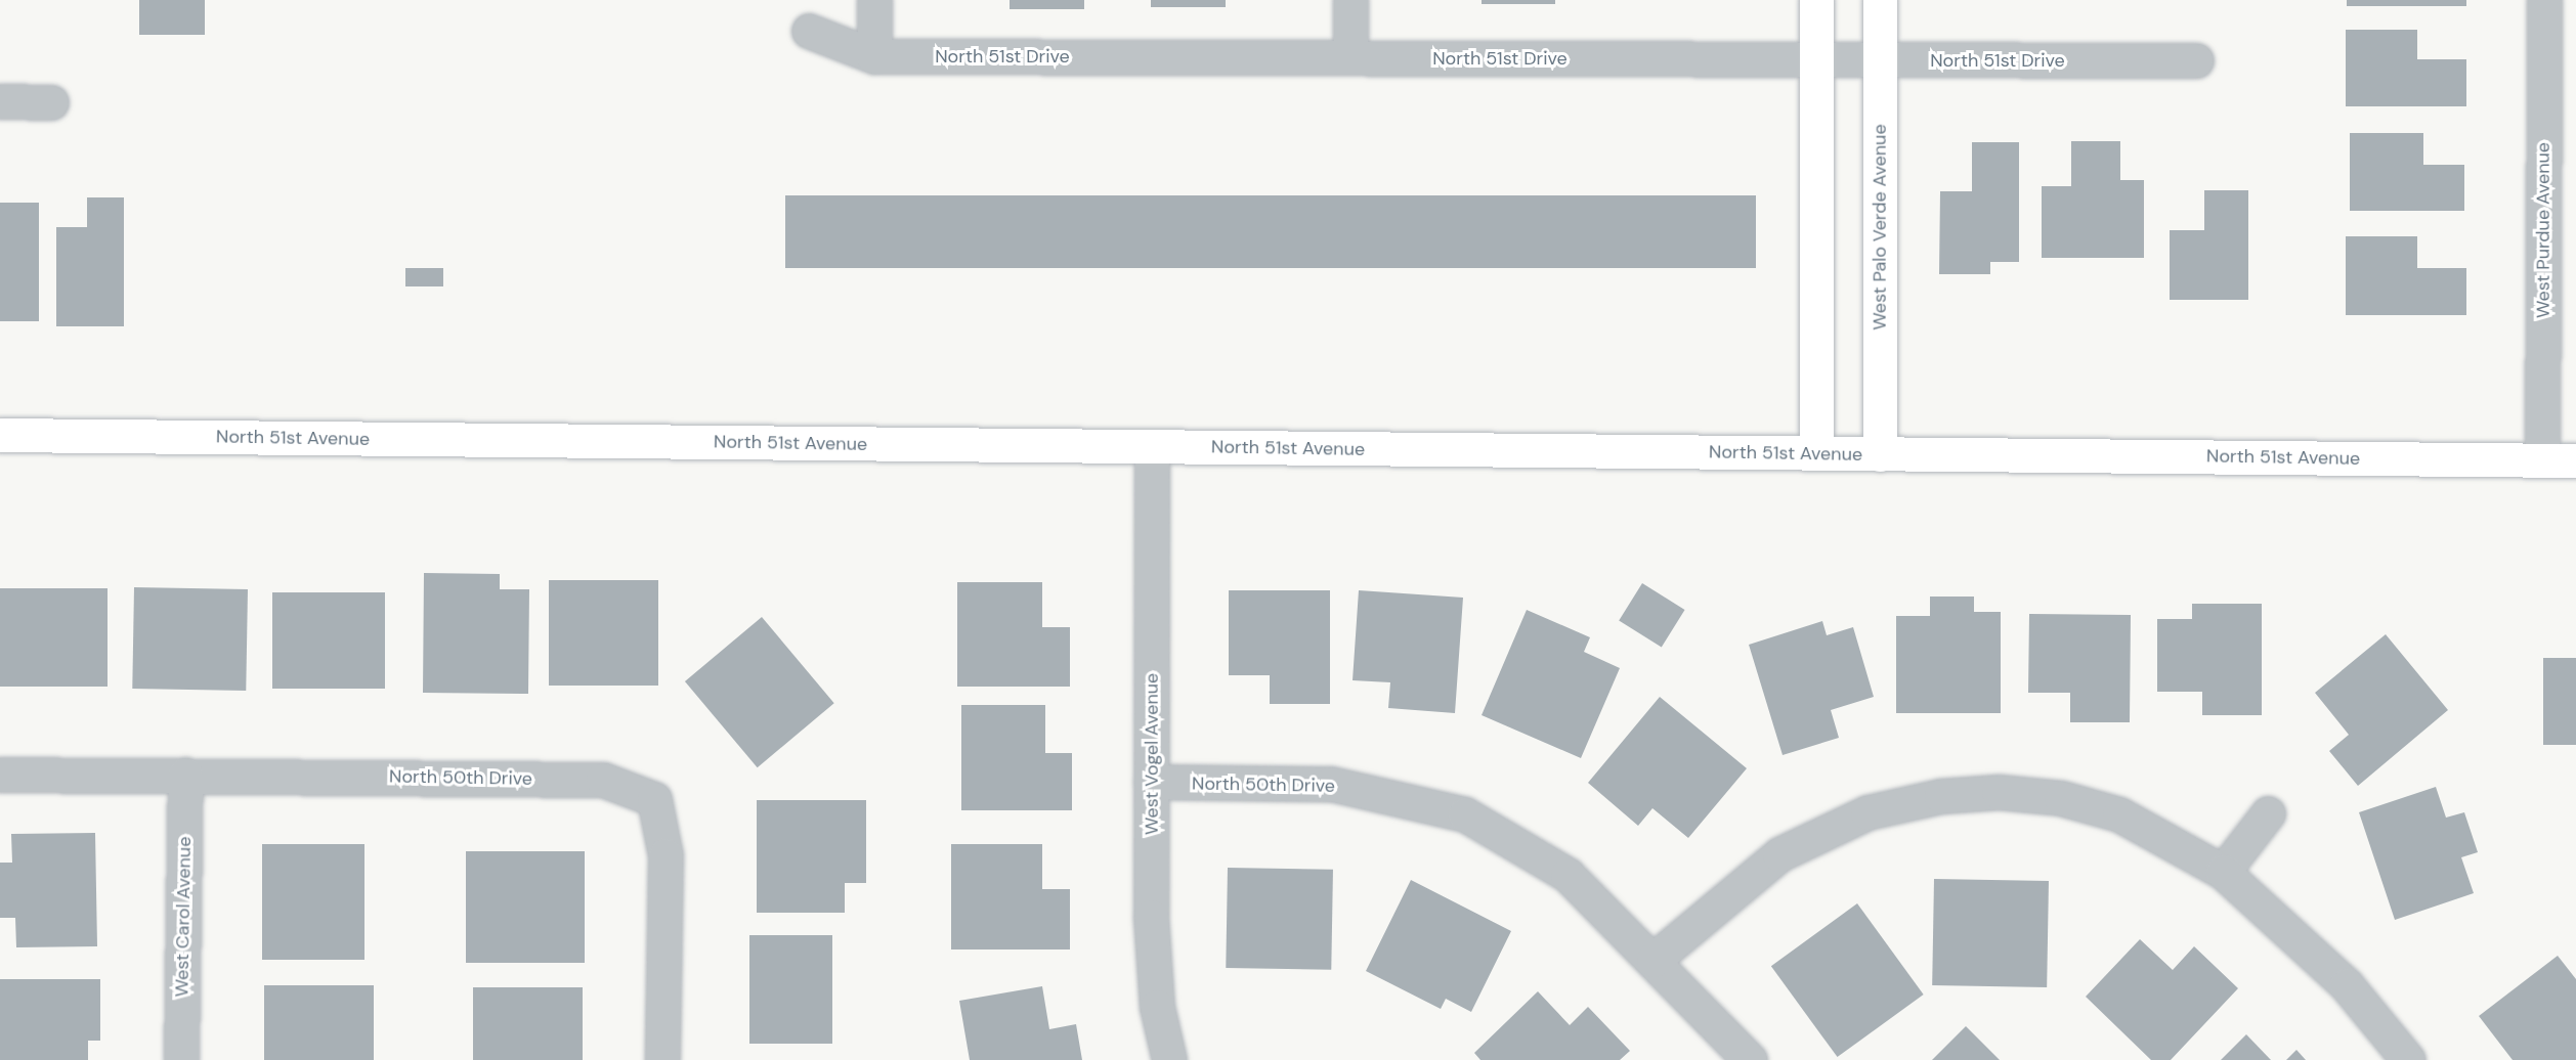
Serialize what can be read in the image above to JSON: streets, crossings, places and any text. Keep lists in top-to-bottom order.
{
  "streets": {
    "main road": ["West Palo Verde Avenue", "North 51st Avenue"],
    "street": [
      "North 51st Drive",
      "West Purdue Avenue",
      "West Vogel Avenue",
      "North 50th Drive",
      "West Carol Avenue"
    ]
  },
  "crossings": [
    ["North 51st Drive", "West Palo Verde Avenue"],
    ["West Palo Verde Avenue", "North 51st Avenue"],
    ["West Purdue Avenue", "North 51st Avenue"],
    ["North 51st Avenue", "West Vogel Avenue"],
    ["West Vogel Avenue", "North 50th Drive"],
    ["North 50th Drive", "West Carol Avenue"]
  ]
}
